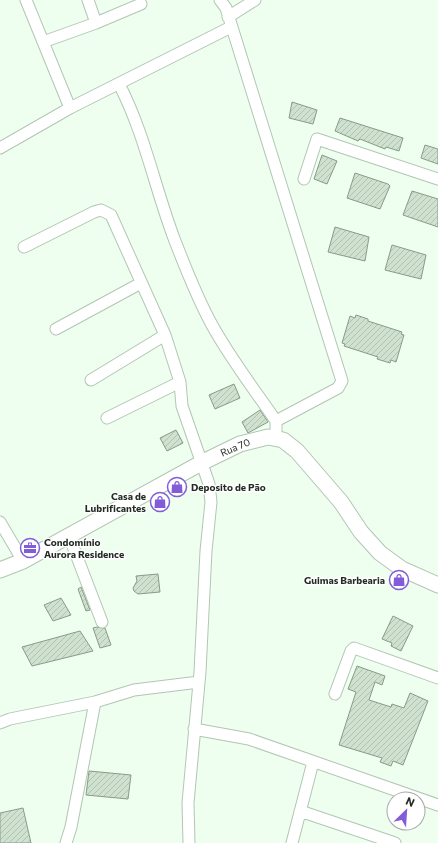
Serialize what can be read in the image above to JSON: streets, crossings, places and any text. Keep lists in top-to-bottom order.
{
  "streets": {
    "street": ["Rua 70"]
  },
  "places": {
    "shop": ["Deposito de Pão", "Casa de Lubrificantes", "Guimas Barbearia"],
    "office": ["Condomínio Aurora Residence"]
  },
  "north": "top right"
}
